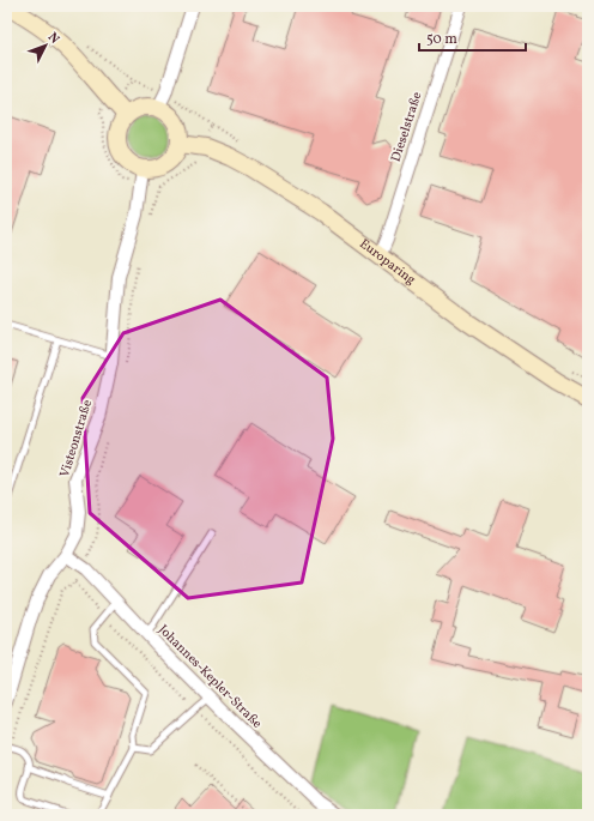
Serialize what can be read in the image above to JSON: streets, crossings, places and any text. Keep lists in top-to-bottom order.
{
  "streets": {
    "street": [
      "Dieselstraße",
      "Europaring",
      "Visteonstraße",
      "Johannes-Kepler-Straße"
    ]
  },
  "crossings": [
    ["Dieselstraße", "Europaring"],
    ["Europaring", "Visteonstraße"],
    ["Visteonstraße", "Johannes-Kepler-Straße"]
  ],
  "scale_bar": "50 m",
  "north": "top right"
}
